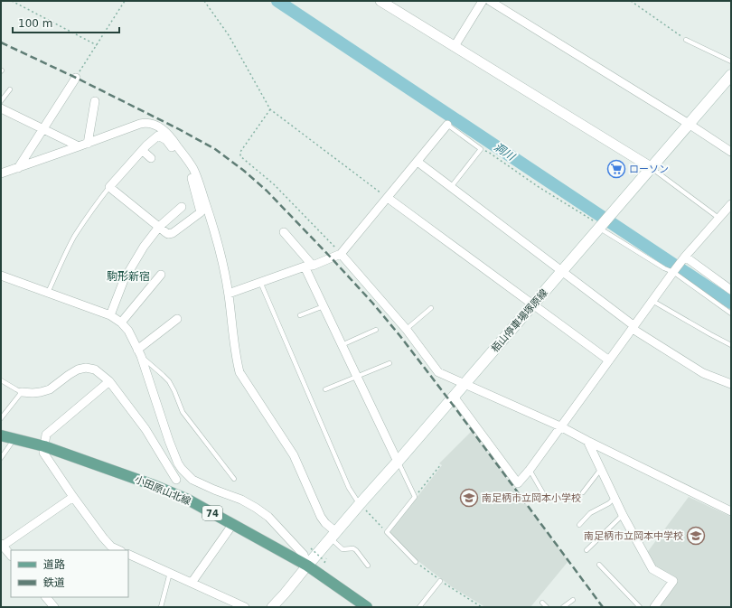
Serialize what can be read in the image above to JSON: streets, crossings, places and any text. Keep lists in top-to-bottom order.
{
  "streets": {
    "main road": ["栢山停車場塚原線", "小田原山北線", "74"]
  },
  "crossings": [
    ["栢山停車場塚原線", "小田原山北線"]
  ],
  "districts": ["駒形新宿"],
  "water": ["洞川"],
  "places": {
    "supermarket": ["ローソン"],
    "school or university": ["南足柄市立岡本小学校", "南足柄市立岡本中学校"]
  },
  "legend": ["道路", "鉄道"],
  "scale_bar": "100 m"
}
